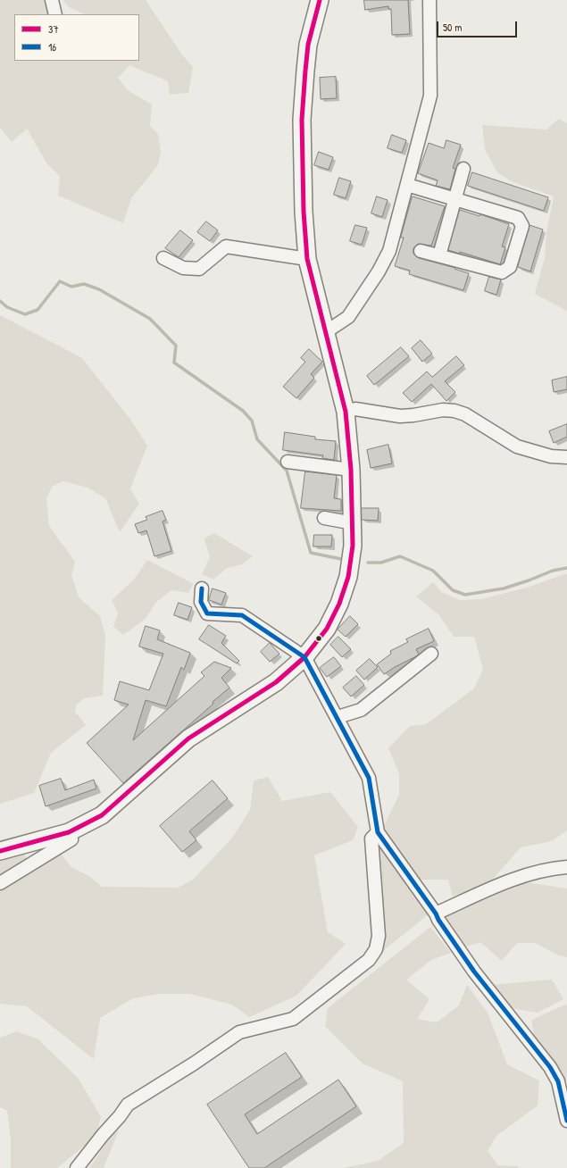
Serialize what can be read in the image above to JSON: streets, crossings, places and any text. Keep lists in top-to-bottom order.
{
  "lines": ["transit line 37", "transit line 16"],
  "legend": ["37", "16"],
  "scale_bar": "50 m"
}
